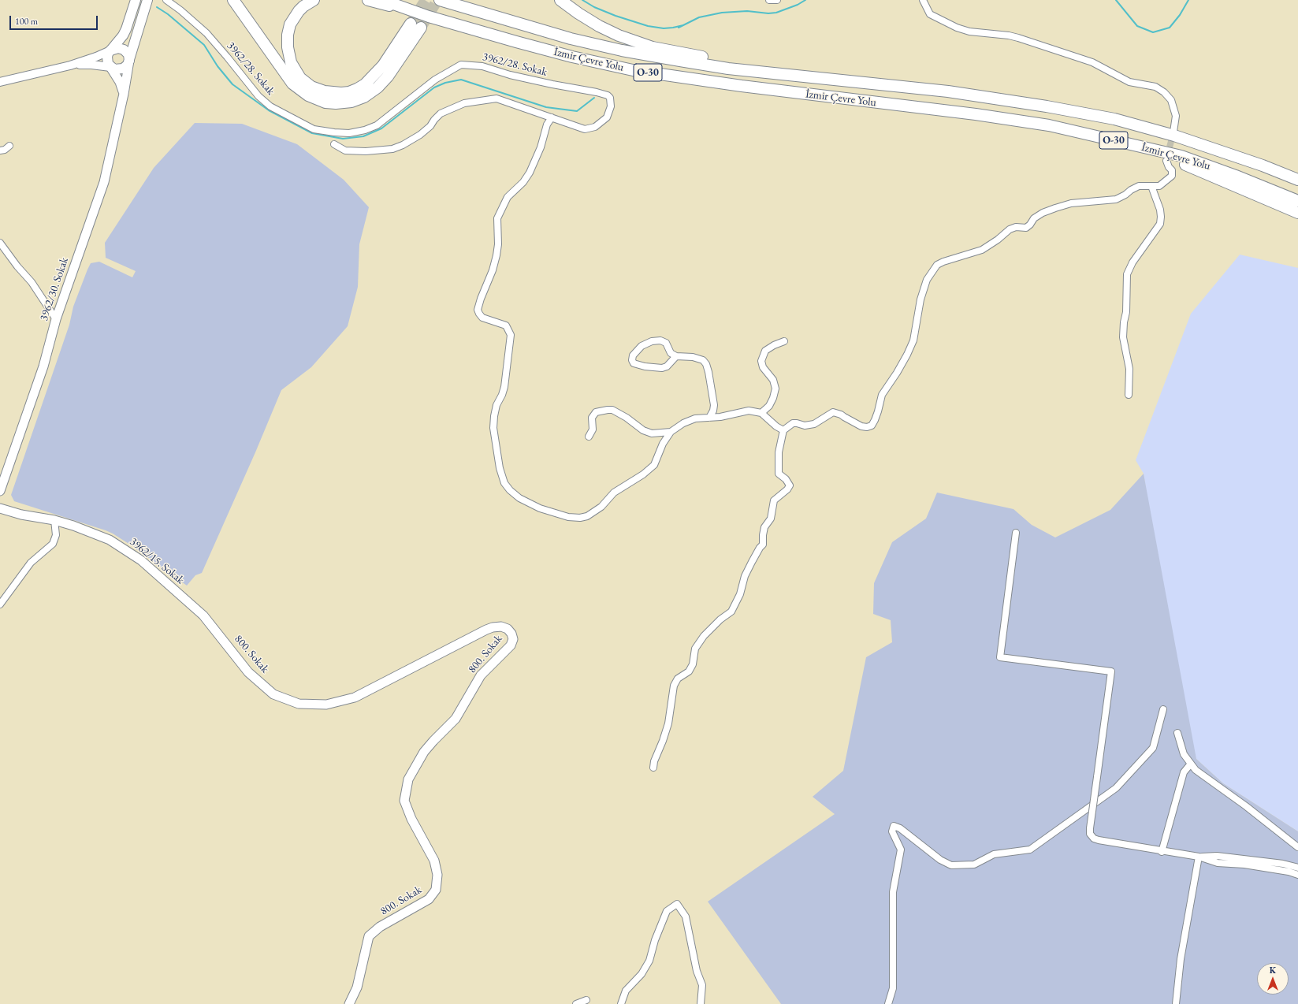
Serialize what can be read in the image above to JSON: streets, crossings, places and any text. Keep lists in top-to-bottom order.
{
  "streets": {
    "highway": ["İzmir Çevre Yolu", "O-30"],
    "main road": ["3962/30. Sokak", "3962/15. Sokak", "800. Sokak"],
    "street": ["3962/28. Sokak"]
  },
  "crossings": [
    ["3962/15. Sokak", "800. Sokak"]
  ],
  "scale_bar": "100 m",
  "north": "top"
}
